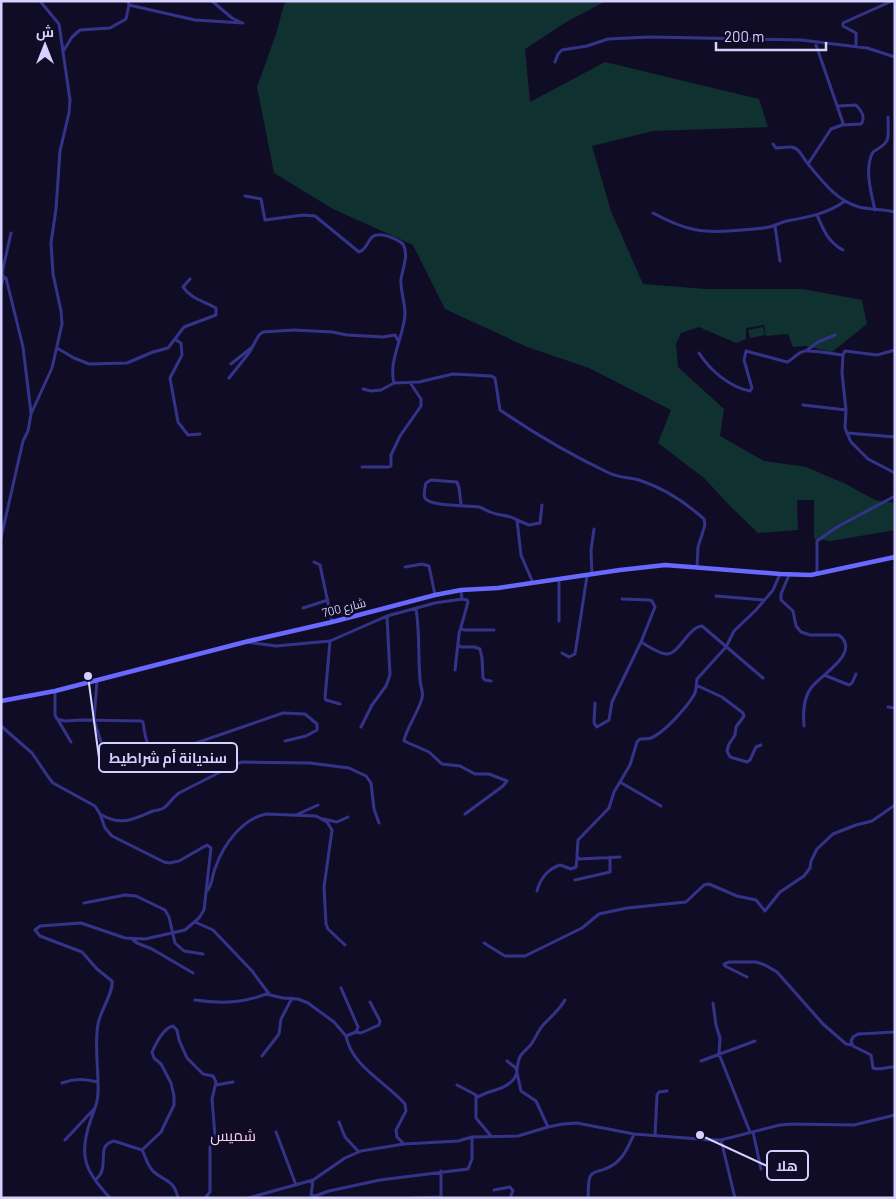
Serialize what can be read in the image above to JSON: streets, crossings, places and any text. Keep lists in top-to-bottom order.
{
  "streets": {
    "main road": ["شارع 700"]
  },
  "districts": ["شميس"],
  "places": ["سنديانة أم شراطيط", "هلا"],
  "scale_bar": "200 m",
  "north": "top"
}
